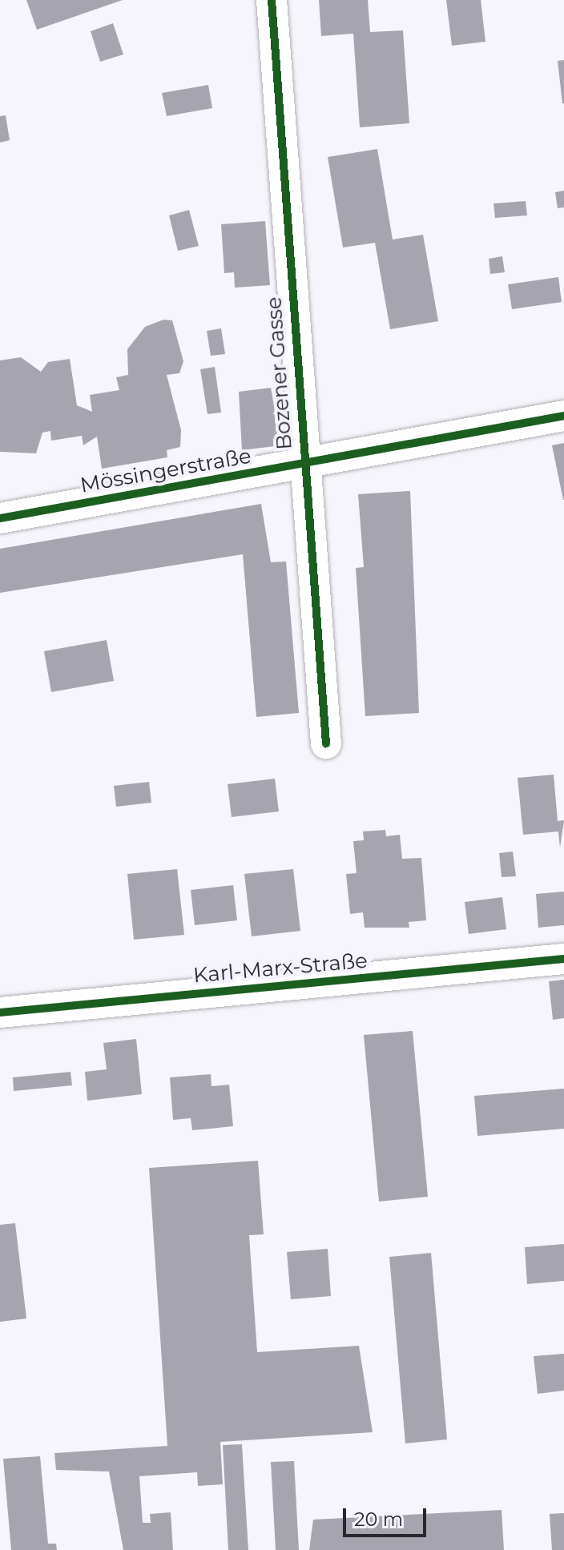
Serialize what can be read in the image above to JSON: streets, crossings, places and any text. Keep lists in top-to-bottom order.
{
  "streets": {
    "street": ["Bozener Gasse", "Mössingerstraße", "Karl-Marx-Straße"]
  },
  "crossings": [
    ["Bozener Gasse", "Mössingerstraße"]
  ],
  "scale_bar": "20 m"
}
